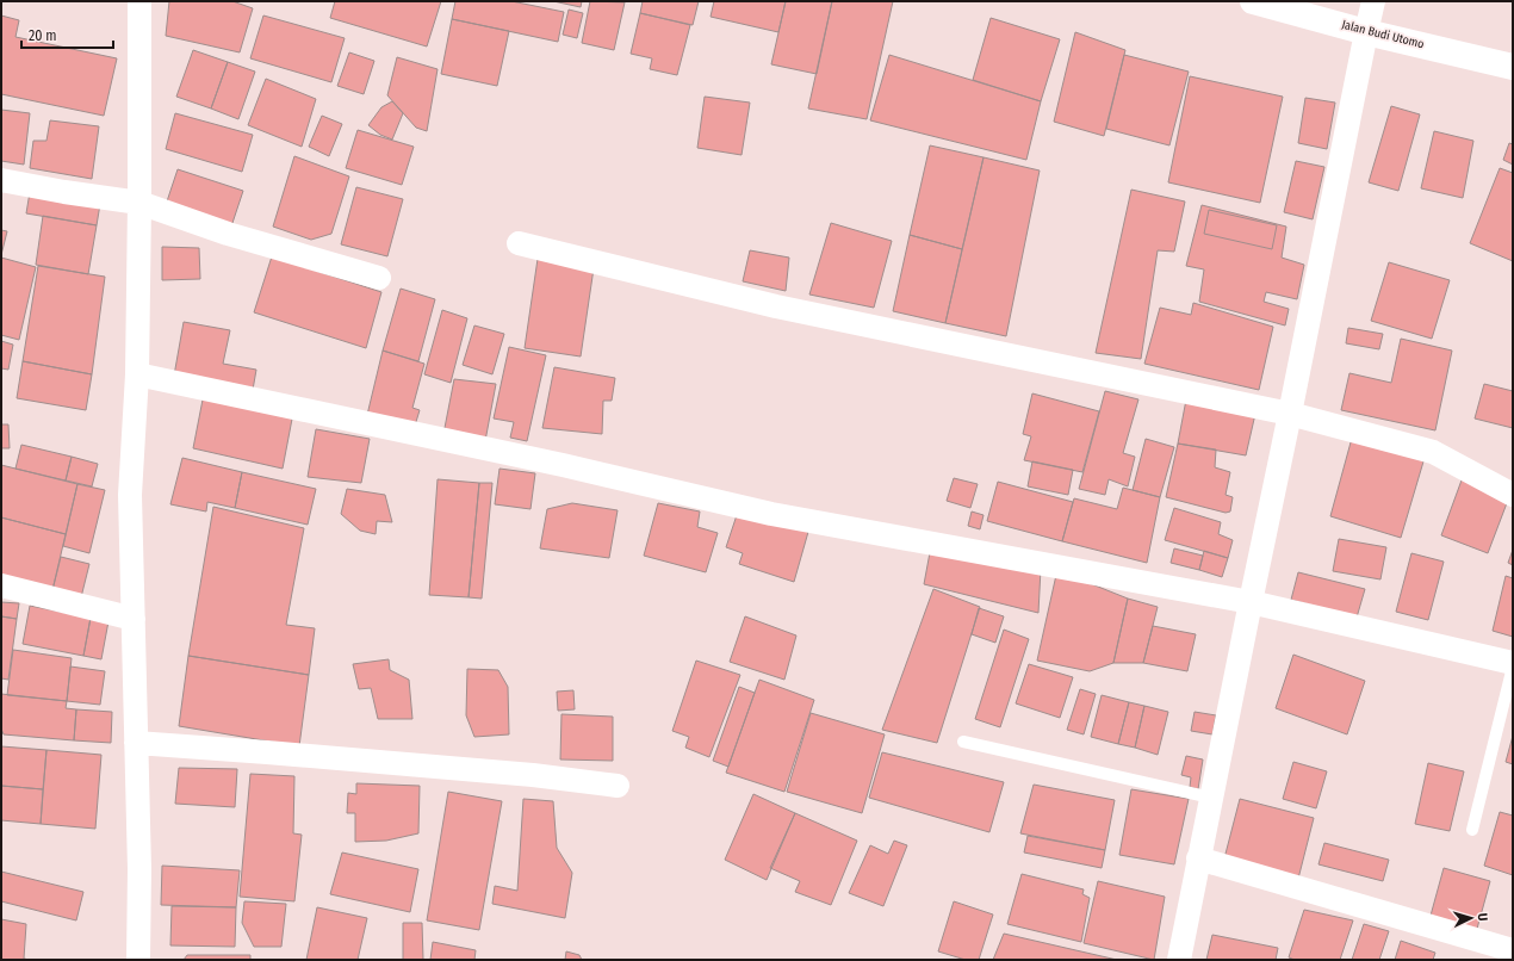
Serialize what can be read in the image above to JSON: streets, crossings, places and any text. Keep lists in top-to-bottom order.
{
  "streets": {
    "street": ["Jalan Budi Utomo"]
  },
  "scale_bar": "20 m",
  "north": "right"
}
